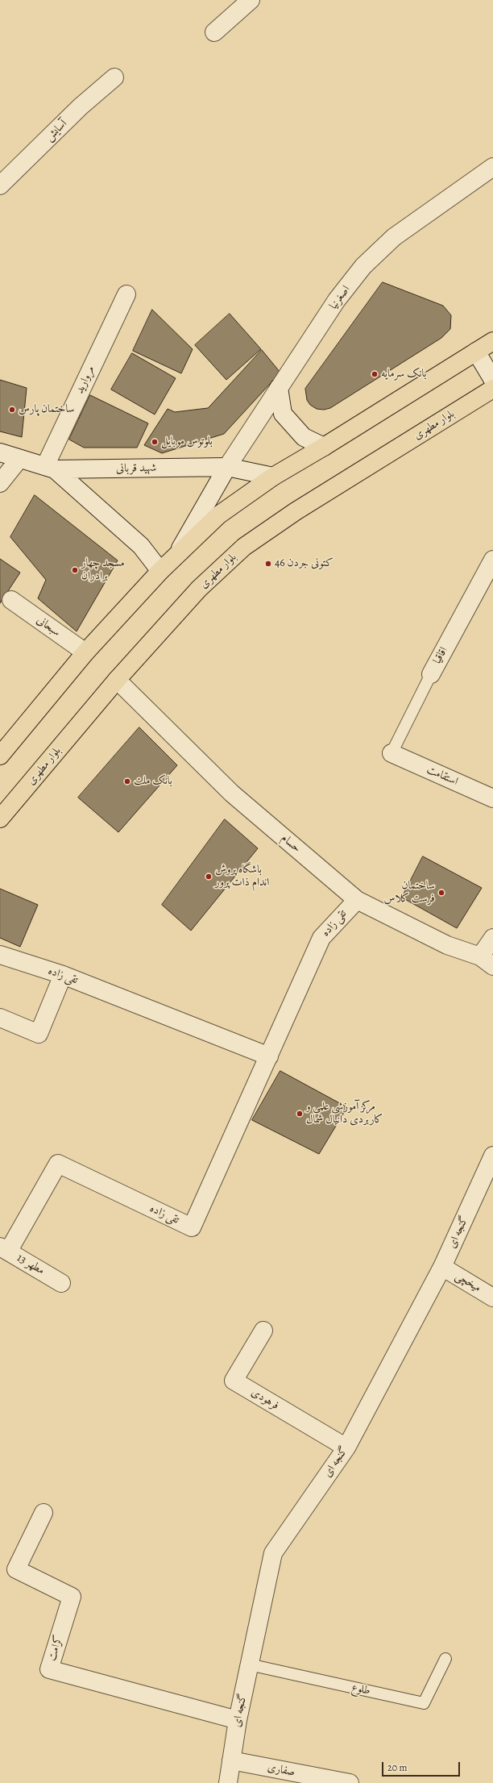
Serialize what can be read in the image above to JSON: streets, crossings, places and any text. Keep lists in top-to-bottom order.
{
  "streets": {
    "main road": ["بلوار مطهری"],
    "street": [
      "آسایش",
      "اصغرنیا",
      "مروارید",
      "شهید قربانی",
      "سبحانی",
      "اقاقیا",
      "استقامت",
      "حسام",
      "تقی زاده",
      "گنجه ای",
      "مطهر 13",
      "میخچی",
      "فرهودی",
      "کرامت",
      "صفاری"
    ],
    "lane": ["طلوع"]
  },
  "crossings": [
    ["اصغرنیا", "شهید قربانی"],
    ["مروارید", "شهید قربانی"],
    ["بلوار مطهری", "حسام"],
    ["اقاقیا", "استقامت"],
    ["حسام", "تقی زاده"],
    ["تقی زاده", "مطهر 13"],
    ["گنجه ای", "میخچی"],
    ["گنجه ای", "فرهودی"],
    ["گنجه ای", "کرامت"],
    ["گنجه ای", "طلوع"],
    ["گنجه ای", "صفاری"]
  ],
  "places": [
    "بانک سرمایه",
    "ساختمان پارس",
    "بلوتوس موبایل",
    "کتونی جردن 46",
    "مسجد چهار برادران",
    "بانک ملت",
    "باشگاه پروش اندام ذات پرور",
    "ساختمان فرست کلاس",
    "مرکز آموزشی علمی و کاربردی دانیال شمال"
  ],
  "scale_bar": "20 m"
}
